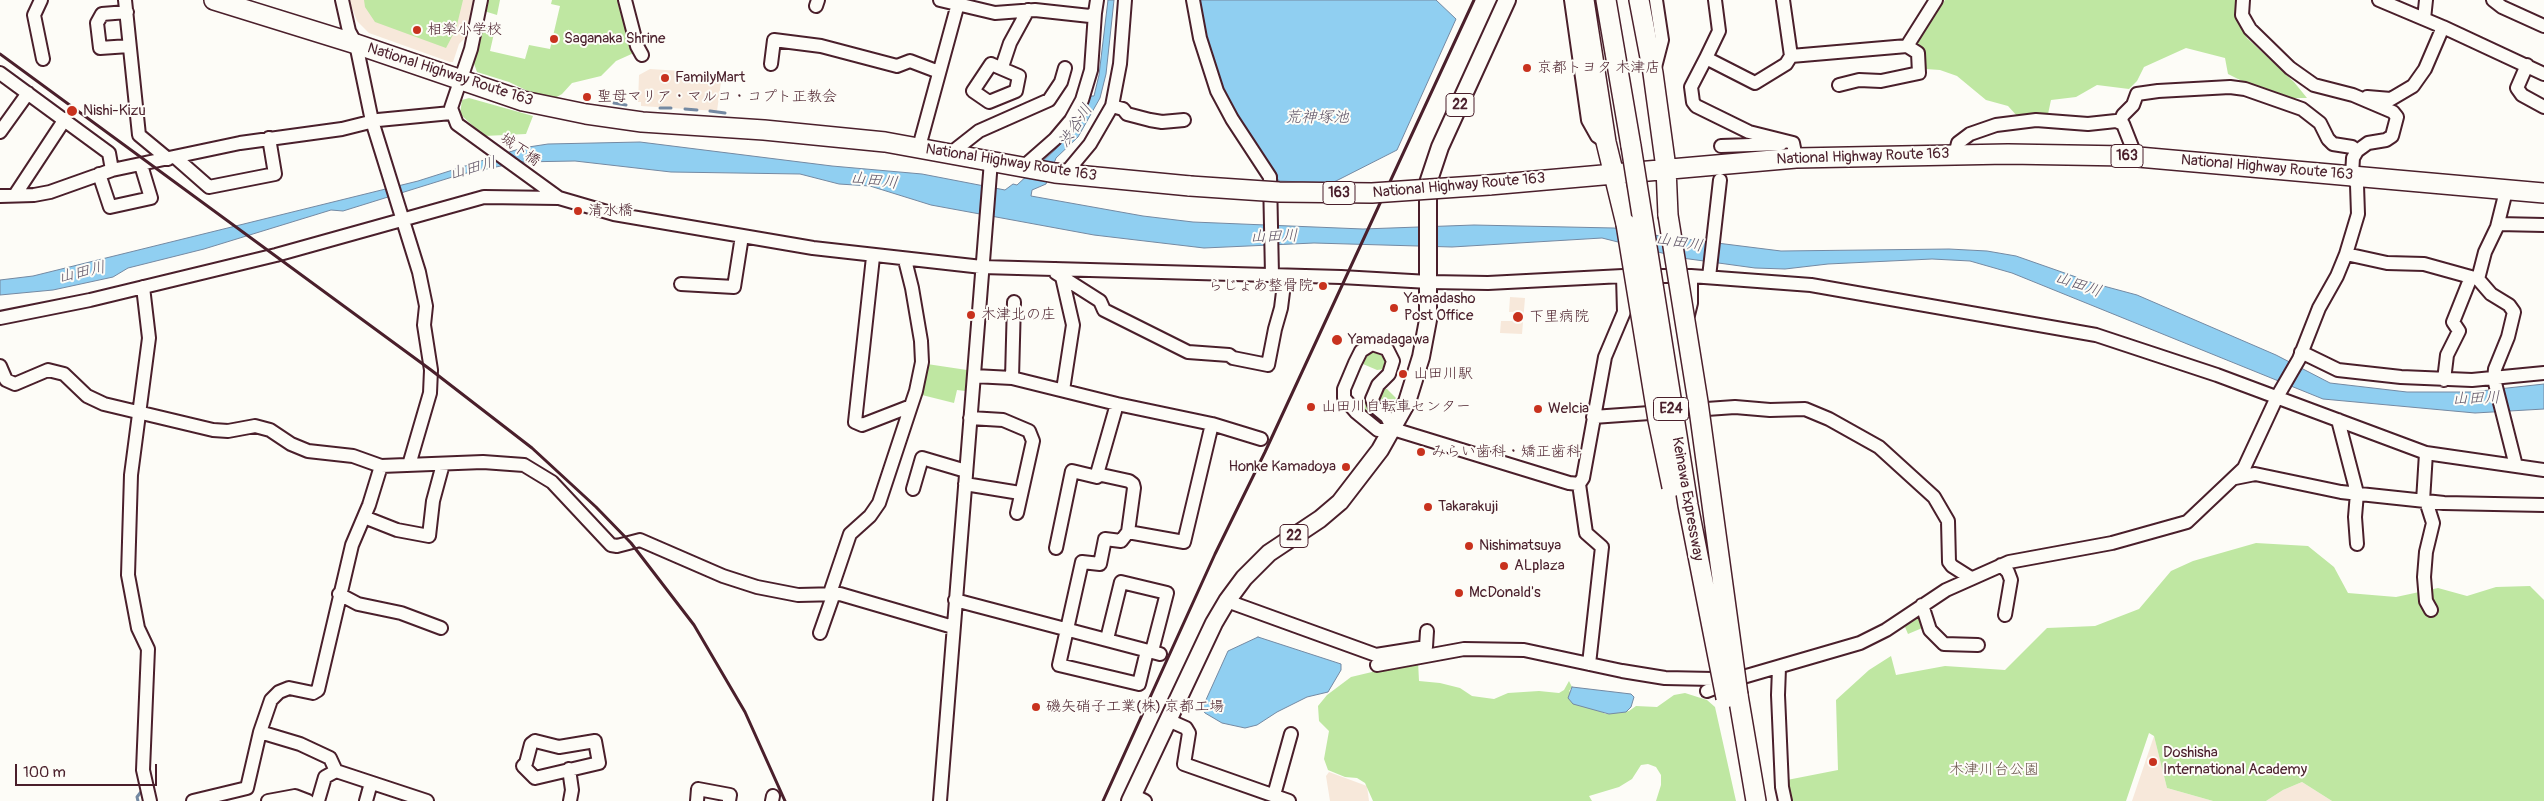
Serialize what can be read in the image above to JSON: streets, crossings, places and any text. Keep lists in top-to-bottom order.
{
  "streets": {
    "highway": [
      "National Highway Route 163",
      "163",
      "E24",
      "Keinawa Expressway"
    ],
    "main road": ["22"],
    "street": ["城下橋"]
  },
  "water": ["荒神塚池", "渋谷川", "山田川"],
  "parks": ["木津川台公園"],
  "places": [
    "相楽小学校",
    "Saganaka Shrine",
    "京都トヨタ 木津店",
    "FamilyMart",
    "聖母マリア・マルコ・コプト正教会",
    "Nishi-Kizu",
    "清水橋",
    "らじょあ整骨院",
    "Yamadasho Post Office",
    "木津北の庄",
    "下里病院",
    "Yamadagawa",
    "山田川駅",
    "山田川自転車センター",
    "Welcia",
    "みらい歯科・矯正歯科",
    "Honke Kamadoya",
    "Takarakuji",
    "Nishimatsuya",
    "ALplaza",
    "McDonald's",
    "磯矢硝子工業(株) 京都工場",
    "Doshisha International Academy"
  ],
  "scale_bar": "100 m"
}
